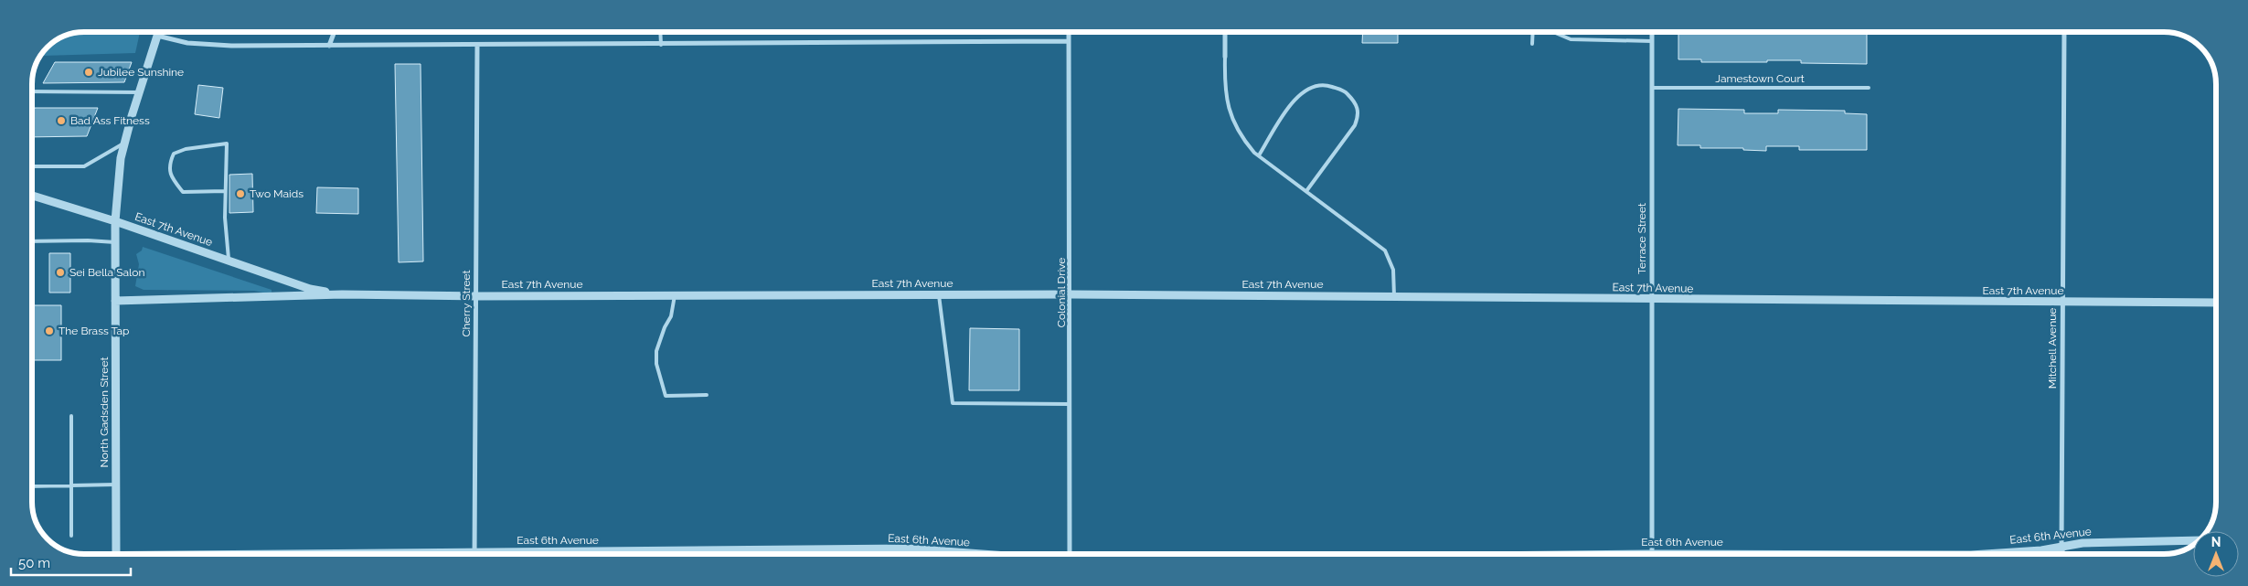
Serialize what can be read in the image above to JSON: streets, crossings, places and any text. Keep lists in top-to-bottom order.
{
  "streets": {
    "street": [
      "East 7th Avenue",
      "Terrace Street",
      "Colonial Drive",
      "Cherry Street",
      "Mitchell Avenue",
      "North Gadsden Street",
      "East 6th Avenue"
    ],
    "lane": ["Jamestown Court"]
  },
  "crossings": [
    ["Jamestown Court", "Terrace Street"],
    ["East 7th Avenue", "Terrace Street"],
    ["East 7th Avenue", "Colonial Drive"],
    ["East 7th Avenue", "Cherry Street"],
    ["East 7th Avenue", "Mitchell Avenue"],
    ["East 7th Avenue", "North Gadsden Street"],
    ["Mitchell Avenue", "East 6th Avenue"]
  ],
  "places": [
    "Jubilee Sunshine",
    "Bad Ass Fitness",
    "Two Maids",
    "Sei Bella Salon",
    "The Brass Tap"
  ],
  "scale_bar": "50 m",
  "north": "top"
}
